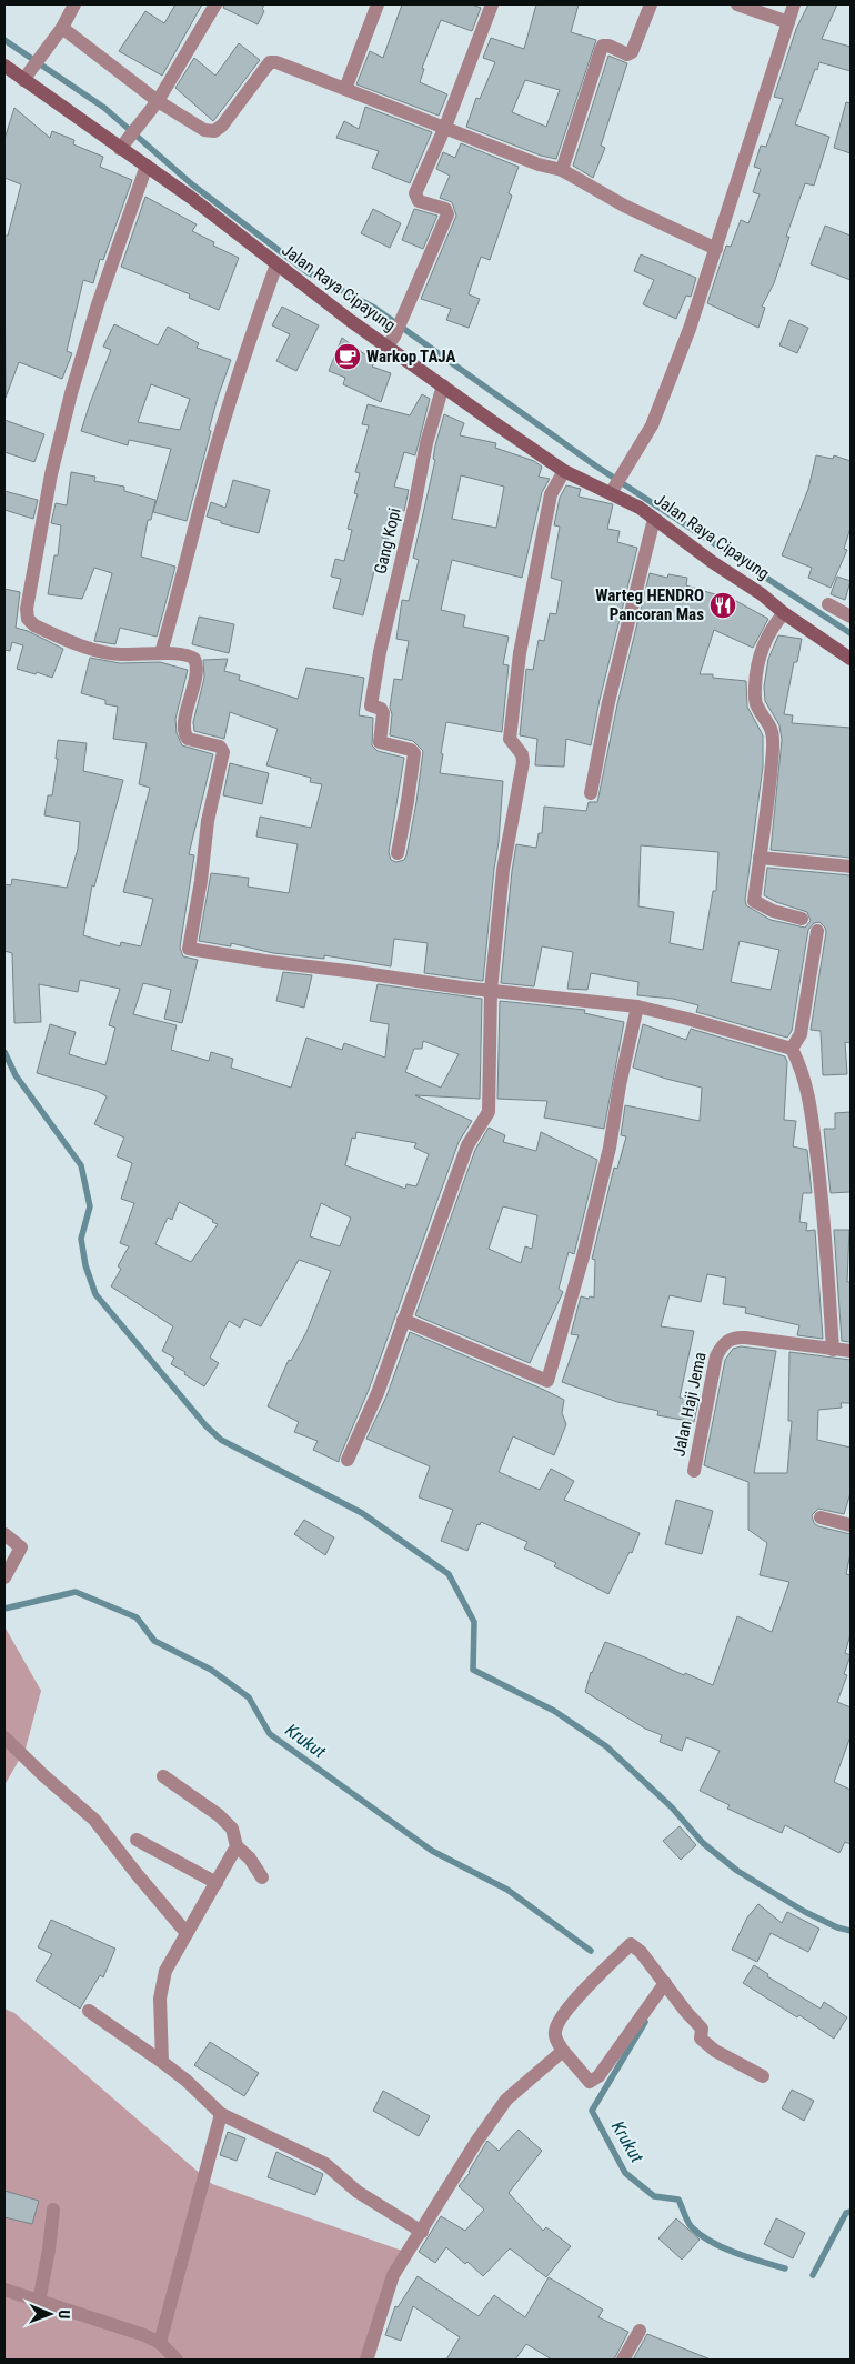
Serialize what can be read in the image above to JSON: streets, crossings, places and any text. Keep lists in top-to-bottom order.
{
  "streets": {
    "main road": ["Jalan Raya Cipayung"],
    "street": ["Gang Kopi", "Jalan Haji Jema"]
  },
  "crossings": [
    ["Jalan Raya Cipayung", "Gang Kopi"]
  ],
  "water": ["Krukut"],
  "places": {
    "cafe": ["Warkop TAJA"],
    "restaurant": ["Warteg HENDRO Pancoran Mas"]
  },
  "north": "right"
}
